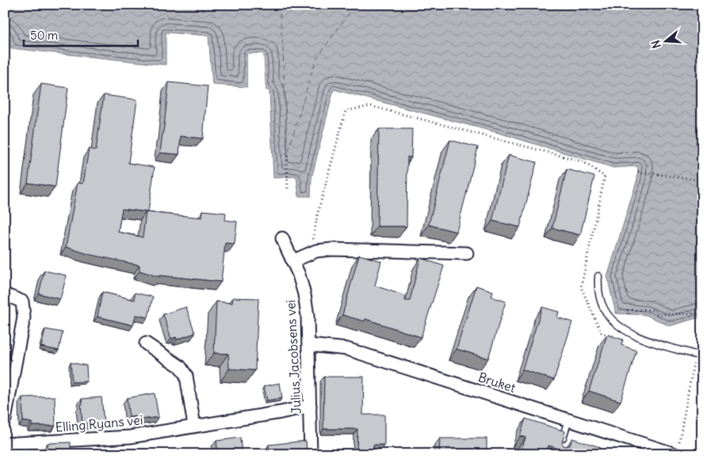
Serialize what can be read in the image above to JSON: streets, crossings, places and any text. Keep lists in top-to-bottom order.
{
  "streets": {
    "street": ["Julius Jacobsens vei", "Bruket", "Elling Ryans vei"]
  },
  "crossings": [
    ["Julius Jacobsens vei", "Bruket"],
    ["Julius Jacobsens vei", "Elling Ryans vei"]
  ],
  "scale_bar": "50 m",
  "north": "left"
}
